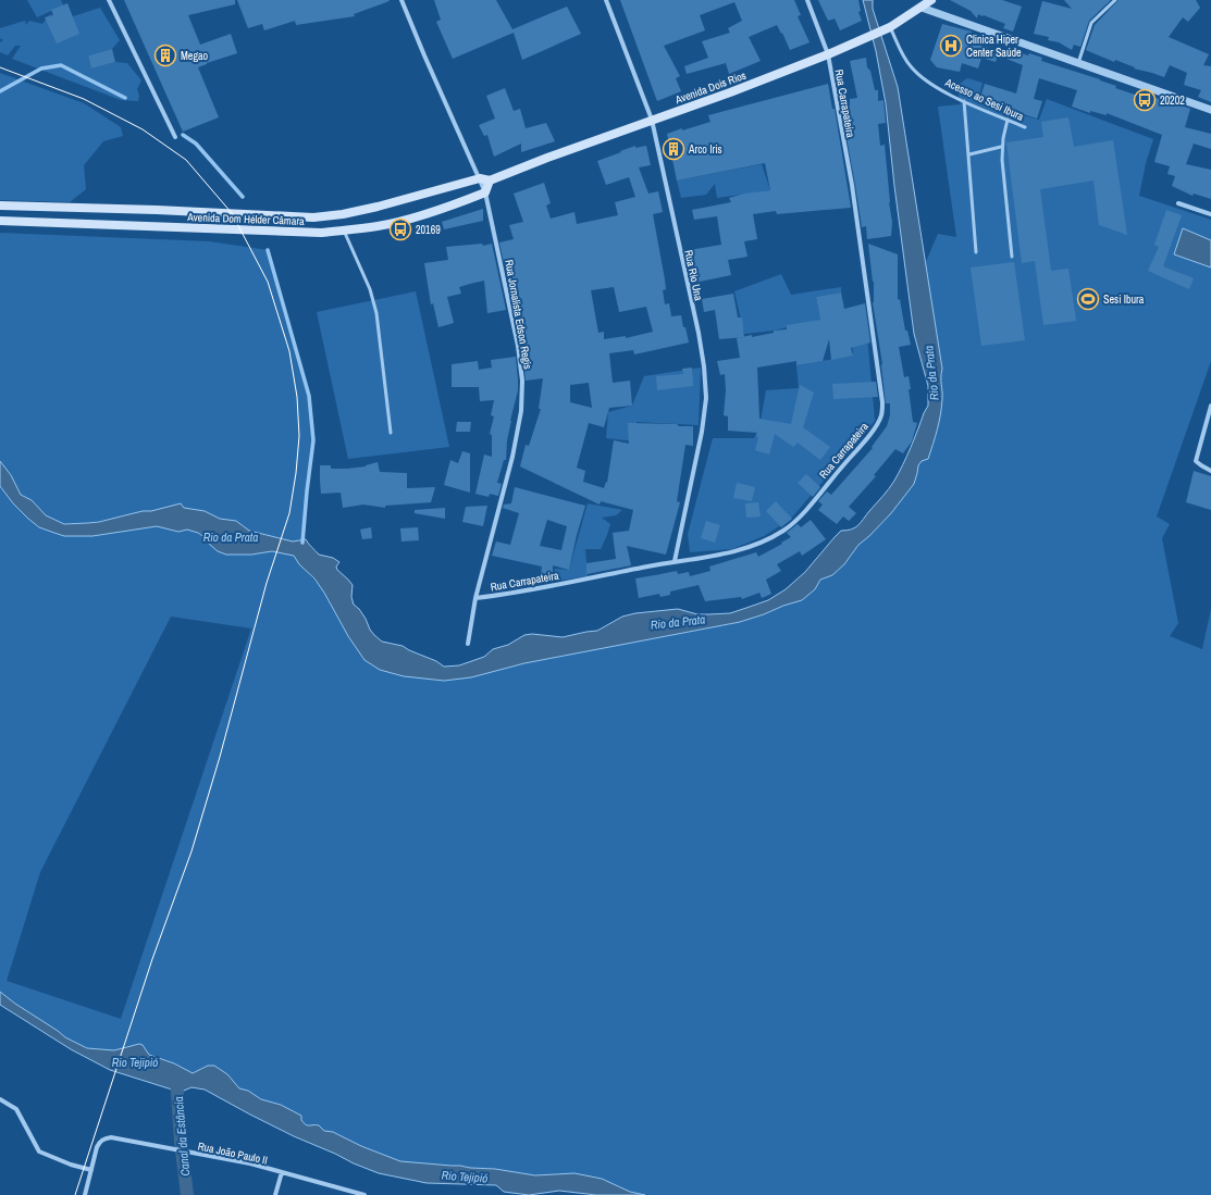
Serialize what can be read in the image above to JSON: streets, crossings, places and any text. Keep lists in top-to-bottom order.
{
  "streets": {
    "main road": ["Avenida Dois Rios", "Avenida Dom Hélder Câmara"],
    "street": [
      "Rua Carrapateira",
      "Rua Rio Una",
      "Rua Jornalista Edson Regis",
      "Rua João Paulo II"
    ],
    "lane": ["Acesso ao Sesi Ibura"]
  },
  "crossings": [
    ["Avenida Dois Rios", "Acesso ao Sesi Ibura"],
    ["Avenida Dois Rios", "Rua Carrapateira"],
    ["Avenida Dois Rios", "Rua Rio Una"],
    ["Rua Carrapateira", "Rua Rio Una"],
    ["Rua Carrapateira", "Rua Jornalista Edson Regis"],
    ["Avenida Dom Hélder Câmara", "Rua Jornalista Edson Regis"]
  ],
  "water": ["Rio da Prata", "Rio Tejipió", "Canal da Estância"],
  "places": {
    "hospital": ["Clinica Hiper Center Saúde"],
    "building": ["Megao", "Arco Iris"],
    "bus stop": ["20202", "20169"],
    "sports": ["Sesi Ibura"]
  }
}
